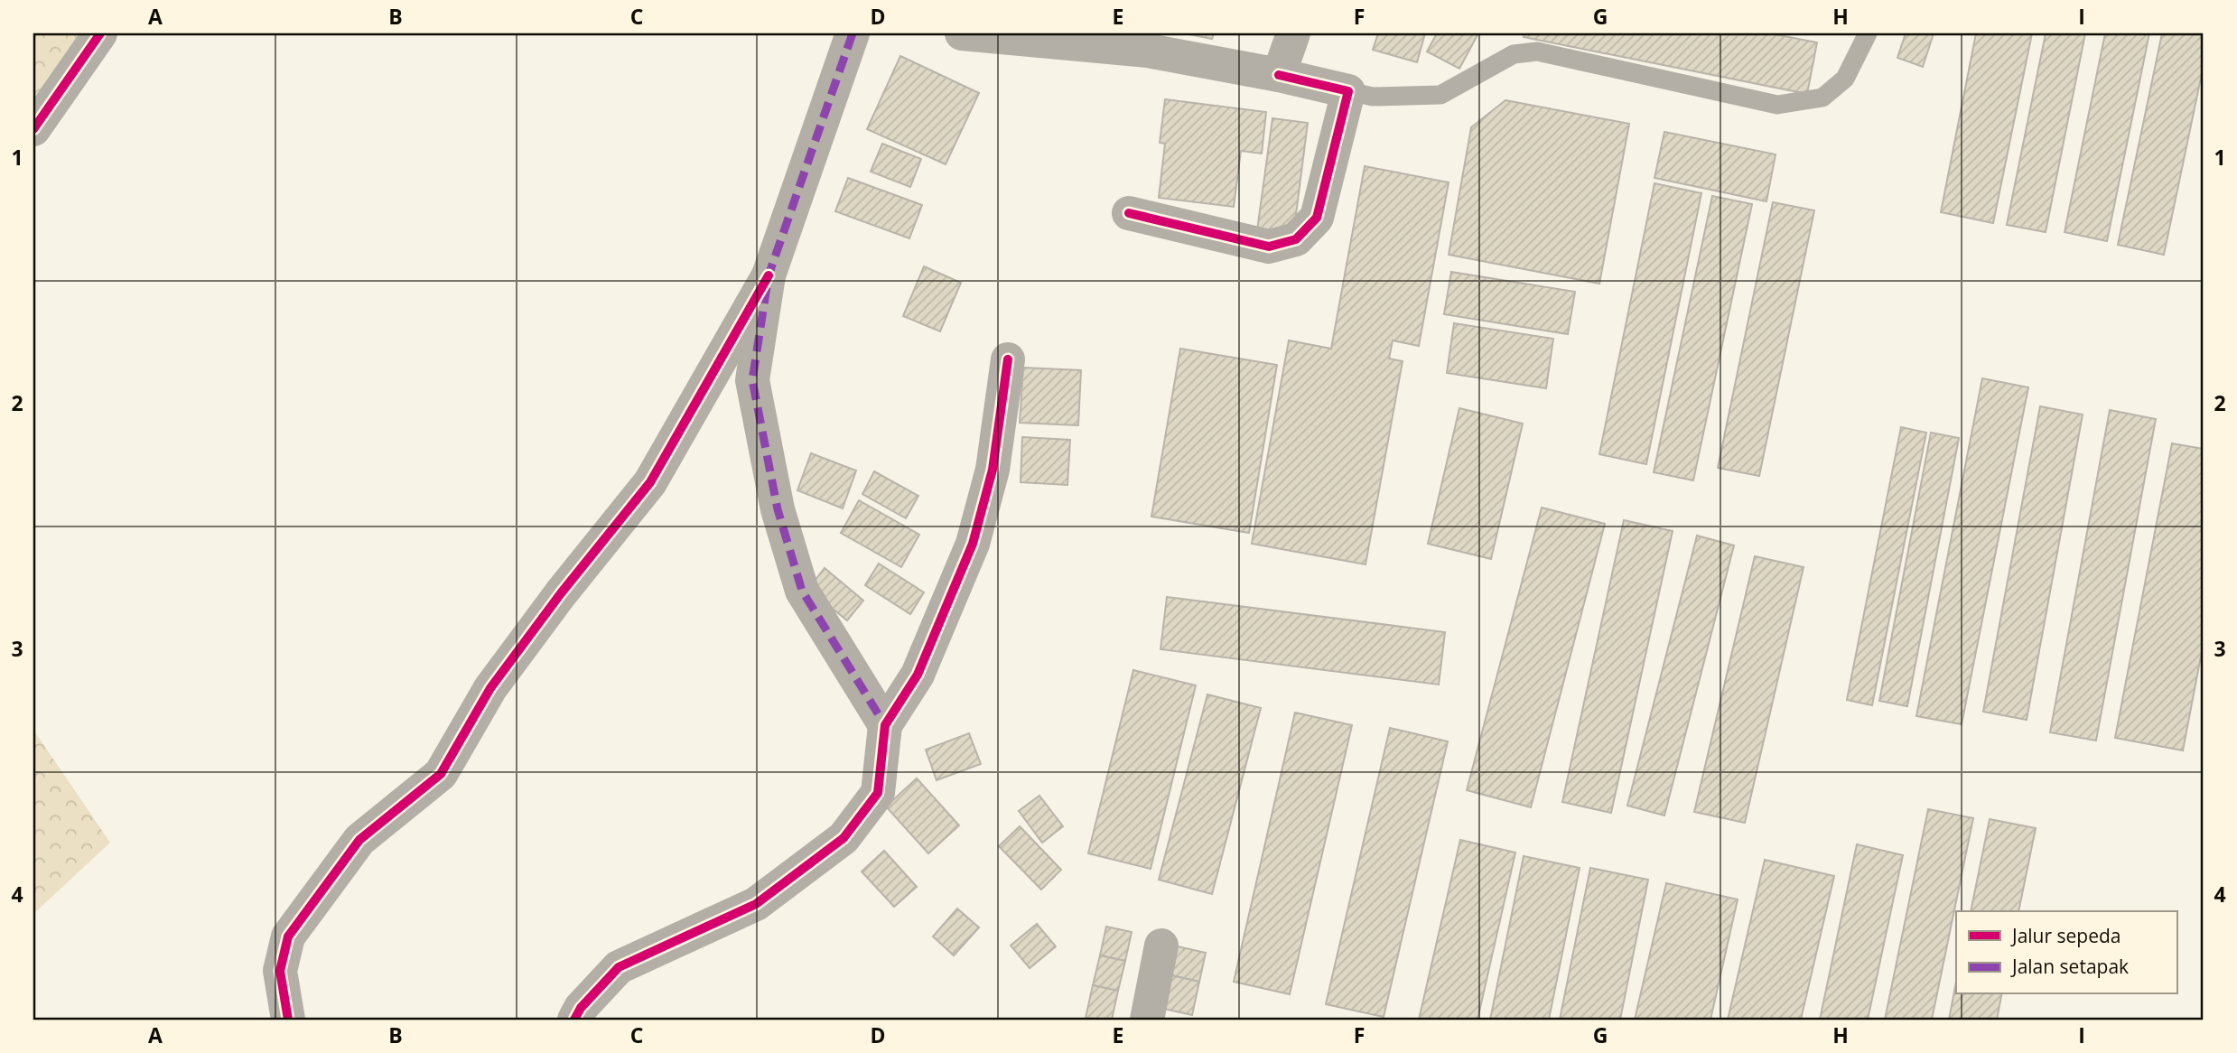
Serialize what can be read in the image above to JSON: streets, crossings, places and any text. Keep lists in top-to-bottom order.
{
  "legend": ["Jalur sepeda", "Jalan setapak"],
  "grid": {
    "columns": [
      "A",
      "B",
      "C",
      "D",
      "E",
      "F",
      "G",
      "H",
      "I"
    ],
    "rows": [
      "1",
      "2",
      "3",
      "4"
    ]
  }
}
